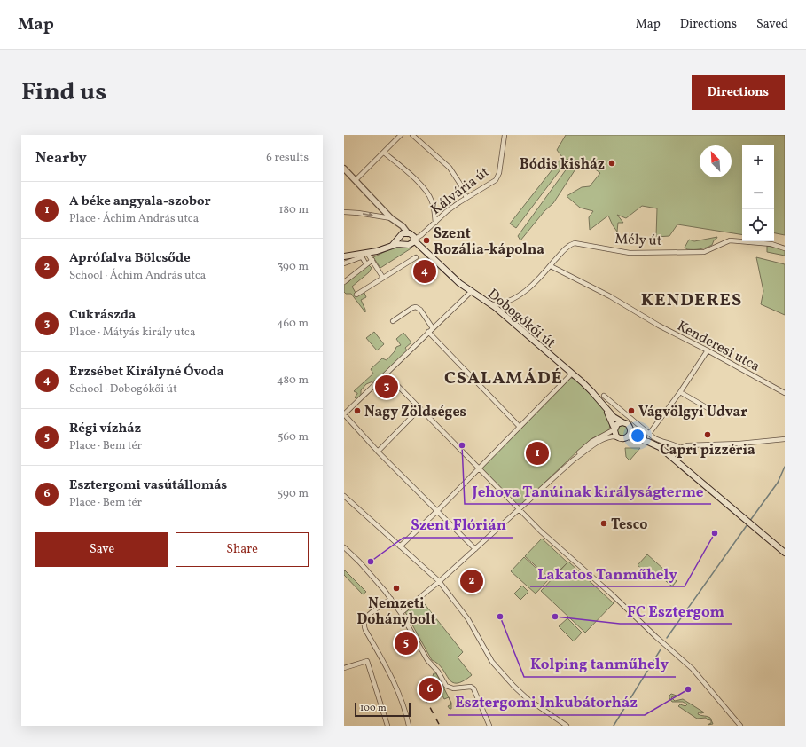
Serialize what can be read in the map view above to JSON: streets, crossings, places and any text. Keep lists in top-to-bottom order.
{
  "streets": {
    "main road": ["Dobogókői út"],
    "street": ["Kálvária út", "Mély út", "Kenderesi utca"]
  },
  "crossings": [
    ["Kálvária út", "Dobogókői út"],
    ["Mély út", "Dobogókői út"],
    ["Mély út", "Kenderesi utca"]
  ],
  "districts": ["KENDERES", "CSALAMÁDÉ"],
  "places": [
    "Bódis kisház",
    "Szent Rozália-kápolna",
    "Nagy Zöldséges",
    "Vágvölgyi Udvar",
    "Capri pizzéria",
    "Jehova Tanúinak királyságterme",
    "Tesco",
    "Lakatos Tanműhely",
    "Szent Flórián",
    "Nemzeti Dohánybolt",
    "Kolping tanműhely",
    "FC Esztergom",
    "Esztergomi Inkubátorház"
  ],
  "scale_bar": "100 m",
  "north": "top left",
  "page": {
    "header": "Map",
    "nav": ["Map", "Directions", "Saved"],
    "title": "Find us",
    "buttons": [
      "Directions",
      ["Save", "Share"]
    ],
    "heading": ["Nearby", "6 results"],
    "map_buttons": ["+", "−"],
    "list": [
      {
        "mark": "1",
        "name": "A béke angyala-szobor",
        "note": "Place · Áchim András utca",
        "value": "180 m"
      },
      {
        "mark": "2",
        "name": "Aprófalva Bölcsőde",
        "note": "School · Áchim András utca",
        "value": "390 m"
      },
      {
        "mark": "3",
        "name": "Cukrászda",
        "note": "Place · Mátyás király utca",
        "value": "460 m"
      },
      {
        "mark": "4",
        "name": "Erzsébet Királyné Óvoda",
        "note": "School · Dobogókői út",
        "value": "480 m"
      },
      {
        "mark": "5",
        "name": "Régi vízház",
        "note": "Place · Bem tér",
        "value": "560 m"
      },
      {
        "mark": "6",
        "name": "Esztergomi vasútállomás",
        "note": "Place · Bem tér",
        "value": "590 m"
      }
    ],
    "pins": [
      "4",
      "3",
      "1",
      "2",
      "5",
      "6"
    ],
    "scale": "100 m"
  }
}
